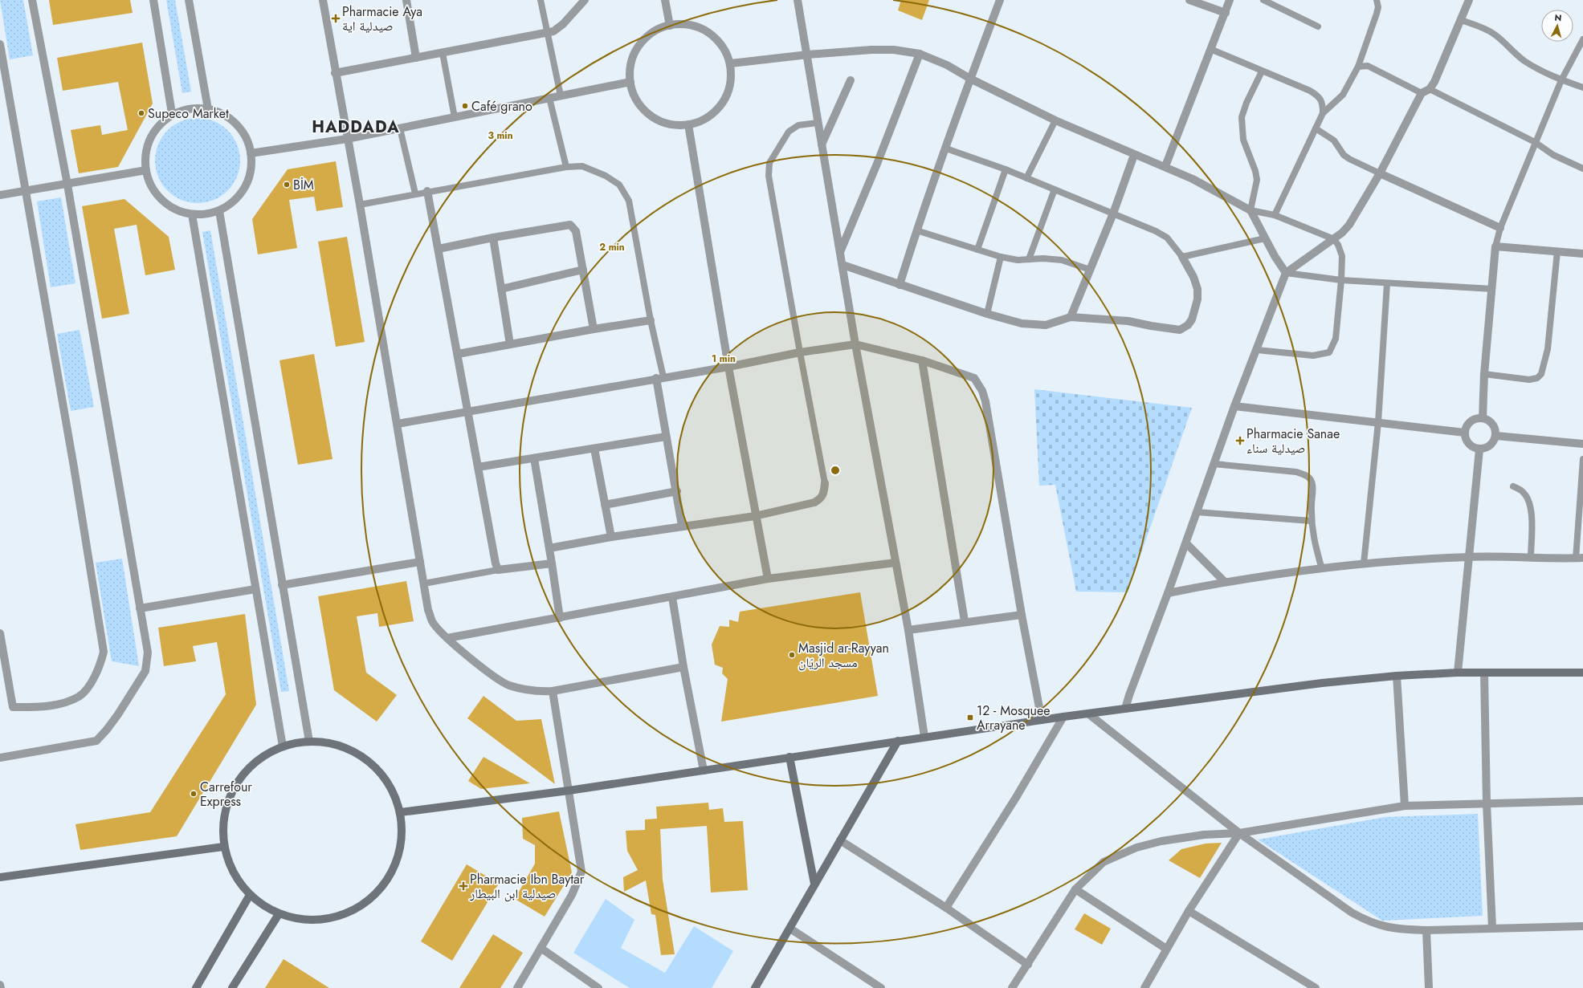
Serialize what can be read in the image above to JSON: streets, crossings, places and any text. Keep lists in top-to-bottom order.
{
  "districts": ["HADDADA"],
  "places": {
    "health": ["Pharmacie Aya صيدلية اية", "Pharmacie Sanae صيدلية سناء", "Pharmacie Ibn Baytar صيدلية ابن البيطار"],
    "other": [
      "Café grano",
      "Supeco Market",
      "BİM",
      "Masjid ar-Rayyan مسجد الريّان",
      "Carrefour Express"
    ],
    "transit": ["12 - Mosquee Arrayane"]
  },
  "north": "top",
  "rings": ["3 min", "2 min", "1 min"]
}
